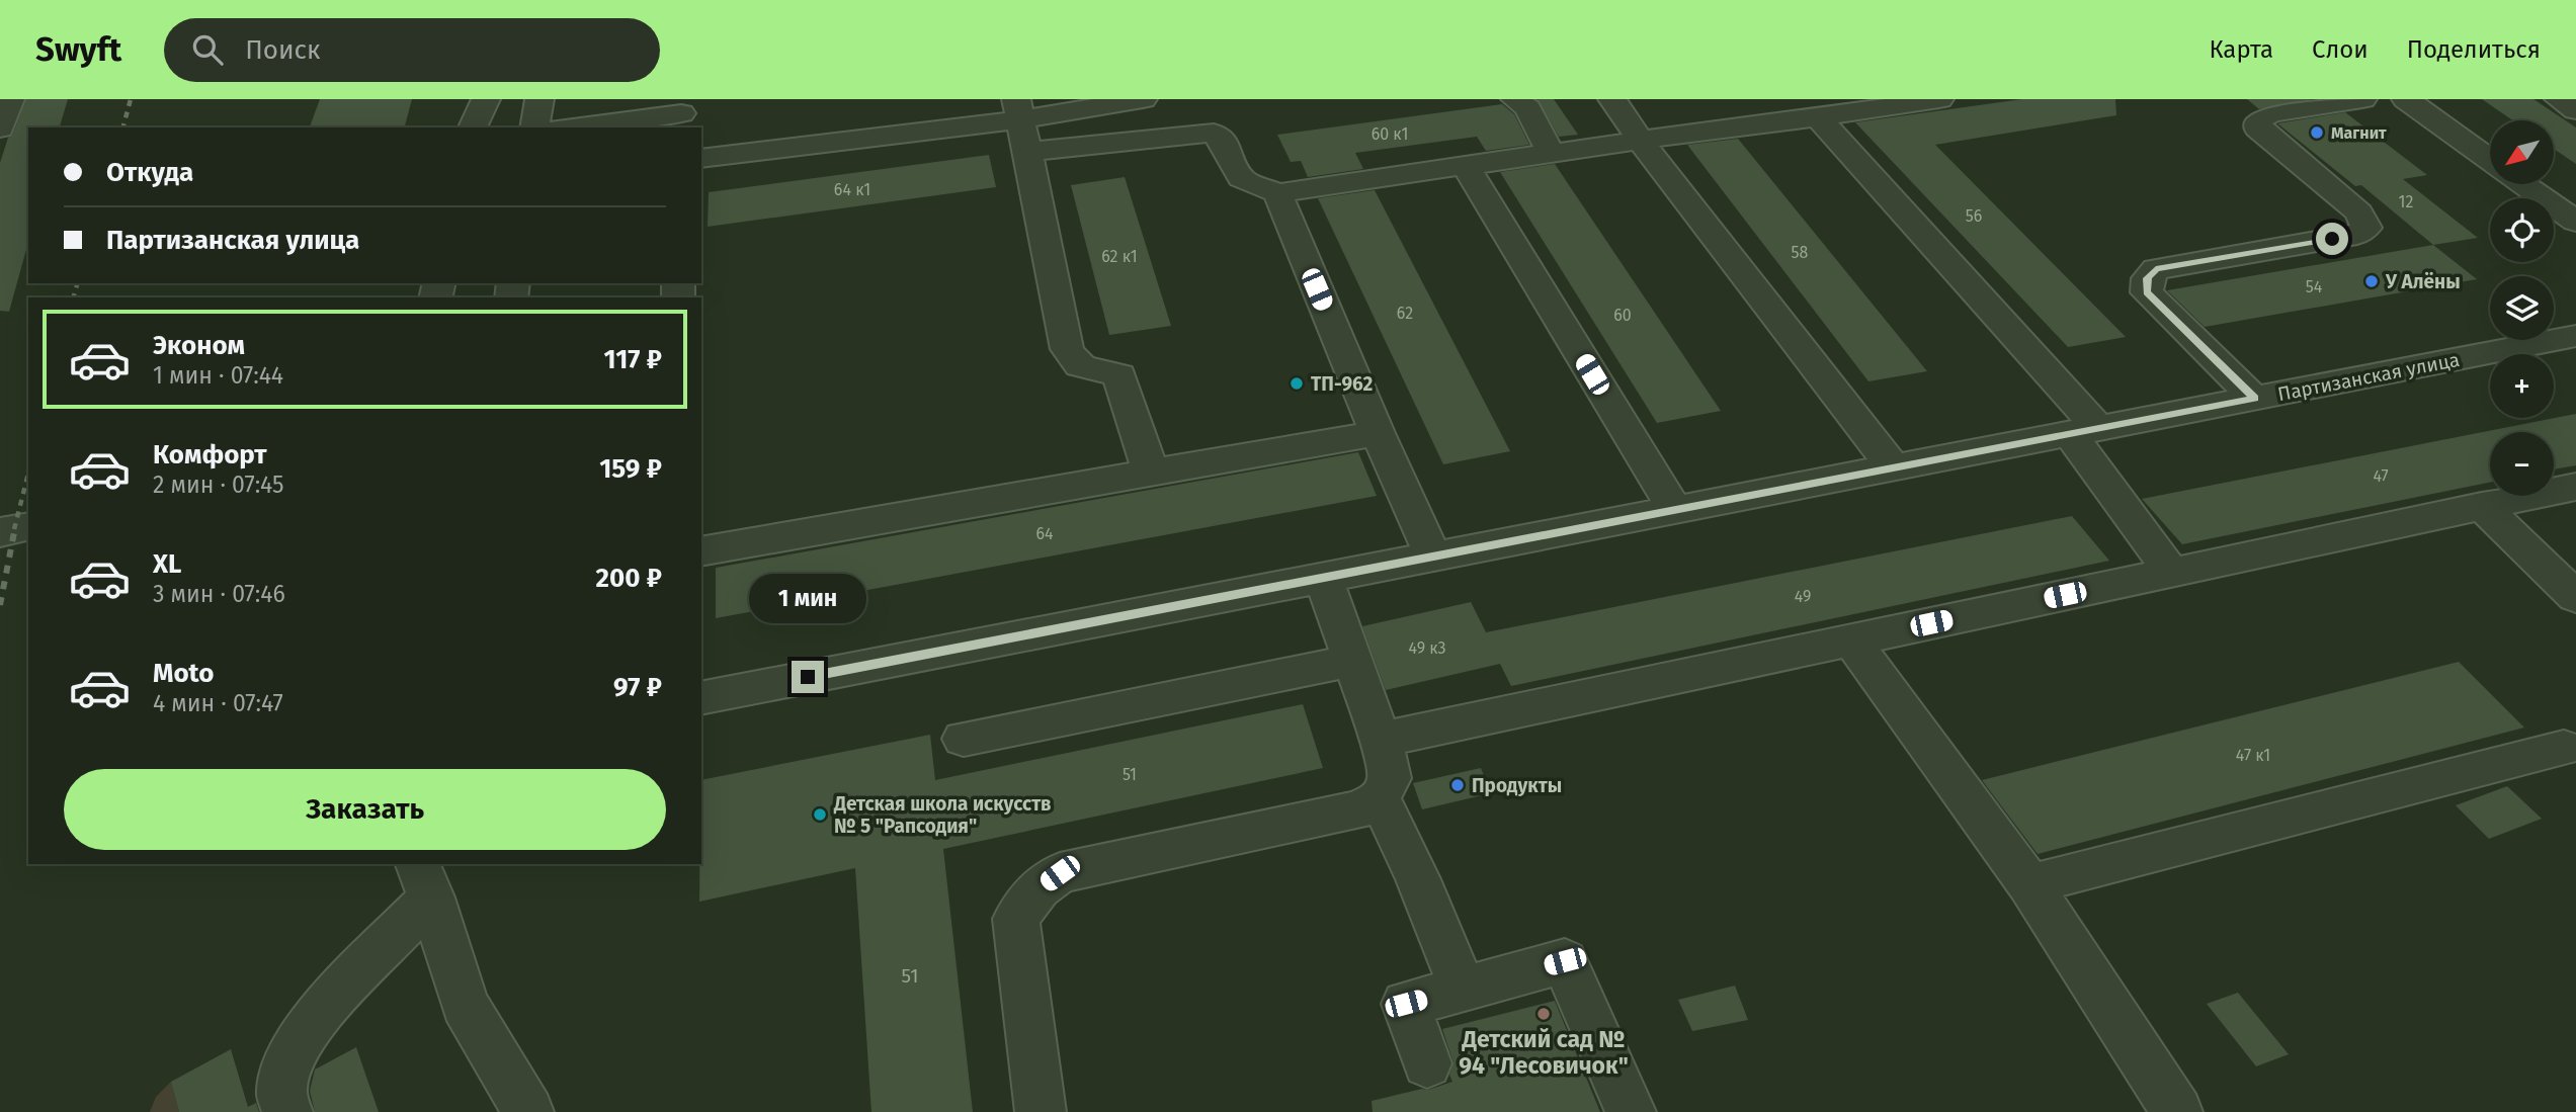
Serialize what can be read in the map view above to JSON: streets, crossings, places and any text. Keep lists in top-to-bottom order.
{
  "streets": {
    "street": ["Партизанская улица"]
  },
  "places": [
    "Магнит",
    "У Алёны",
    "ТП-962",
    "Продукты",
    "Детская школа искусств № 5 \"Рапсодия\"",
    "Детский сад № 94 \"Лесовичок\""
  ],
  "house_numbers": [
    "60 к1",
    "64 к1",
    "12",
    "56",
    "58",
    "62 к1",
    "54",
    "62",
    "60",
    "47",
    "64",
    "49",
    "49 к3",
    "47 к1",
    "51",
    "51"
  ],
  "north": "bottom left",
  "page": {
    "header": "Swyft",
    "search": "Поиск",
    "nav": ["Карта", "Слои", "Поделиться"],
    "map_buttons": ["+", "−"],
    "banner": ["Откуда", "Партизанская улица"],
    "list": [
      {
        "name": "Эконом",
        "note": "1 мин · 07:44",
        "value": "117 ₽"
      },
      {
        "name": "Комфорт",
        "note": "2 мин · 07:45",
        "value": "159 ₽"
      },
      {
        "name": "XL",
        "note": "3 мин · 07:46",
        "value": "200 ₽"
      },
      {
        "name": "Moto",
        "note": "4 мин · 07:47",
        "value": "97 ₽"
      }
    ],
    "bubble": "1 мин",
    "buttons": "Заказать"
  }
}
